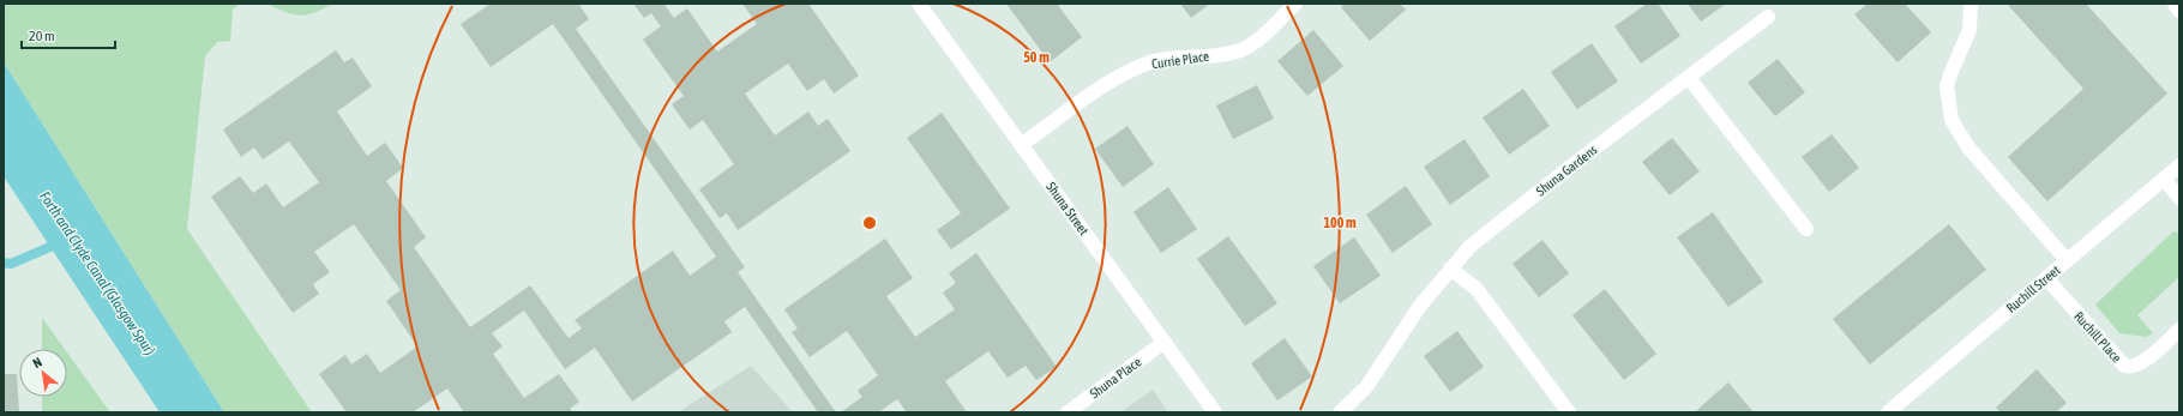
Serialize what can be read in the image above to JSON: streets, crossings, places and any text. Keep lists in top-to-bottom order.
{
  "streets": {
    "street": [
      "Currie Place",
      "Shuna Gardens",
      "Shuna Street",
      "Ruchill Street",
      "Ruchill Place",
      "Shuna Place"
    ]
  },
  "crossings": [
    ["Currie Place", "Shuna Street"],
    ["Shuna Street", "Shuna Place"],
    ["Ruchill Street", "Ruchill Place"]
  ],
  "water": ["Forth and Clyde Canal (Glasgow Spur)"],
  "scale_bar": "20 m",
  "north": "top left",
  "rings": ["50 m", "100 m"]
}
